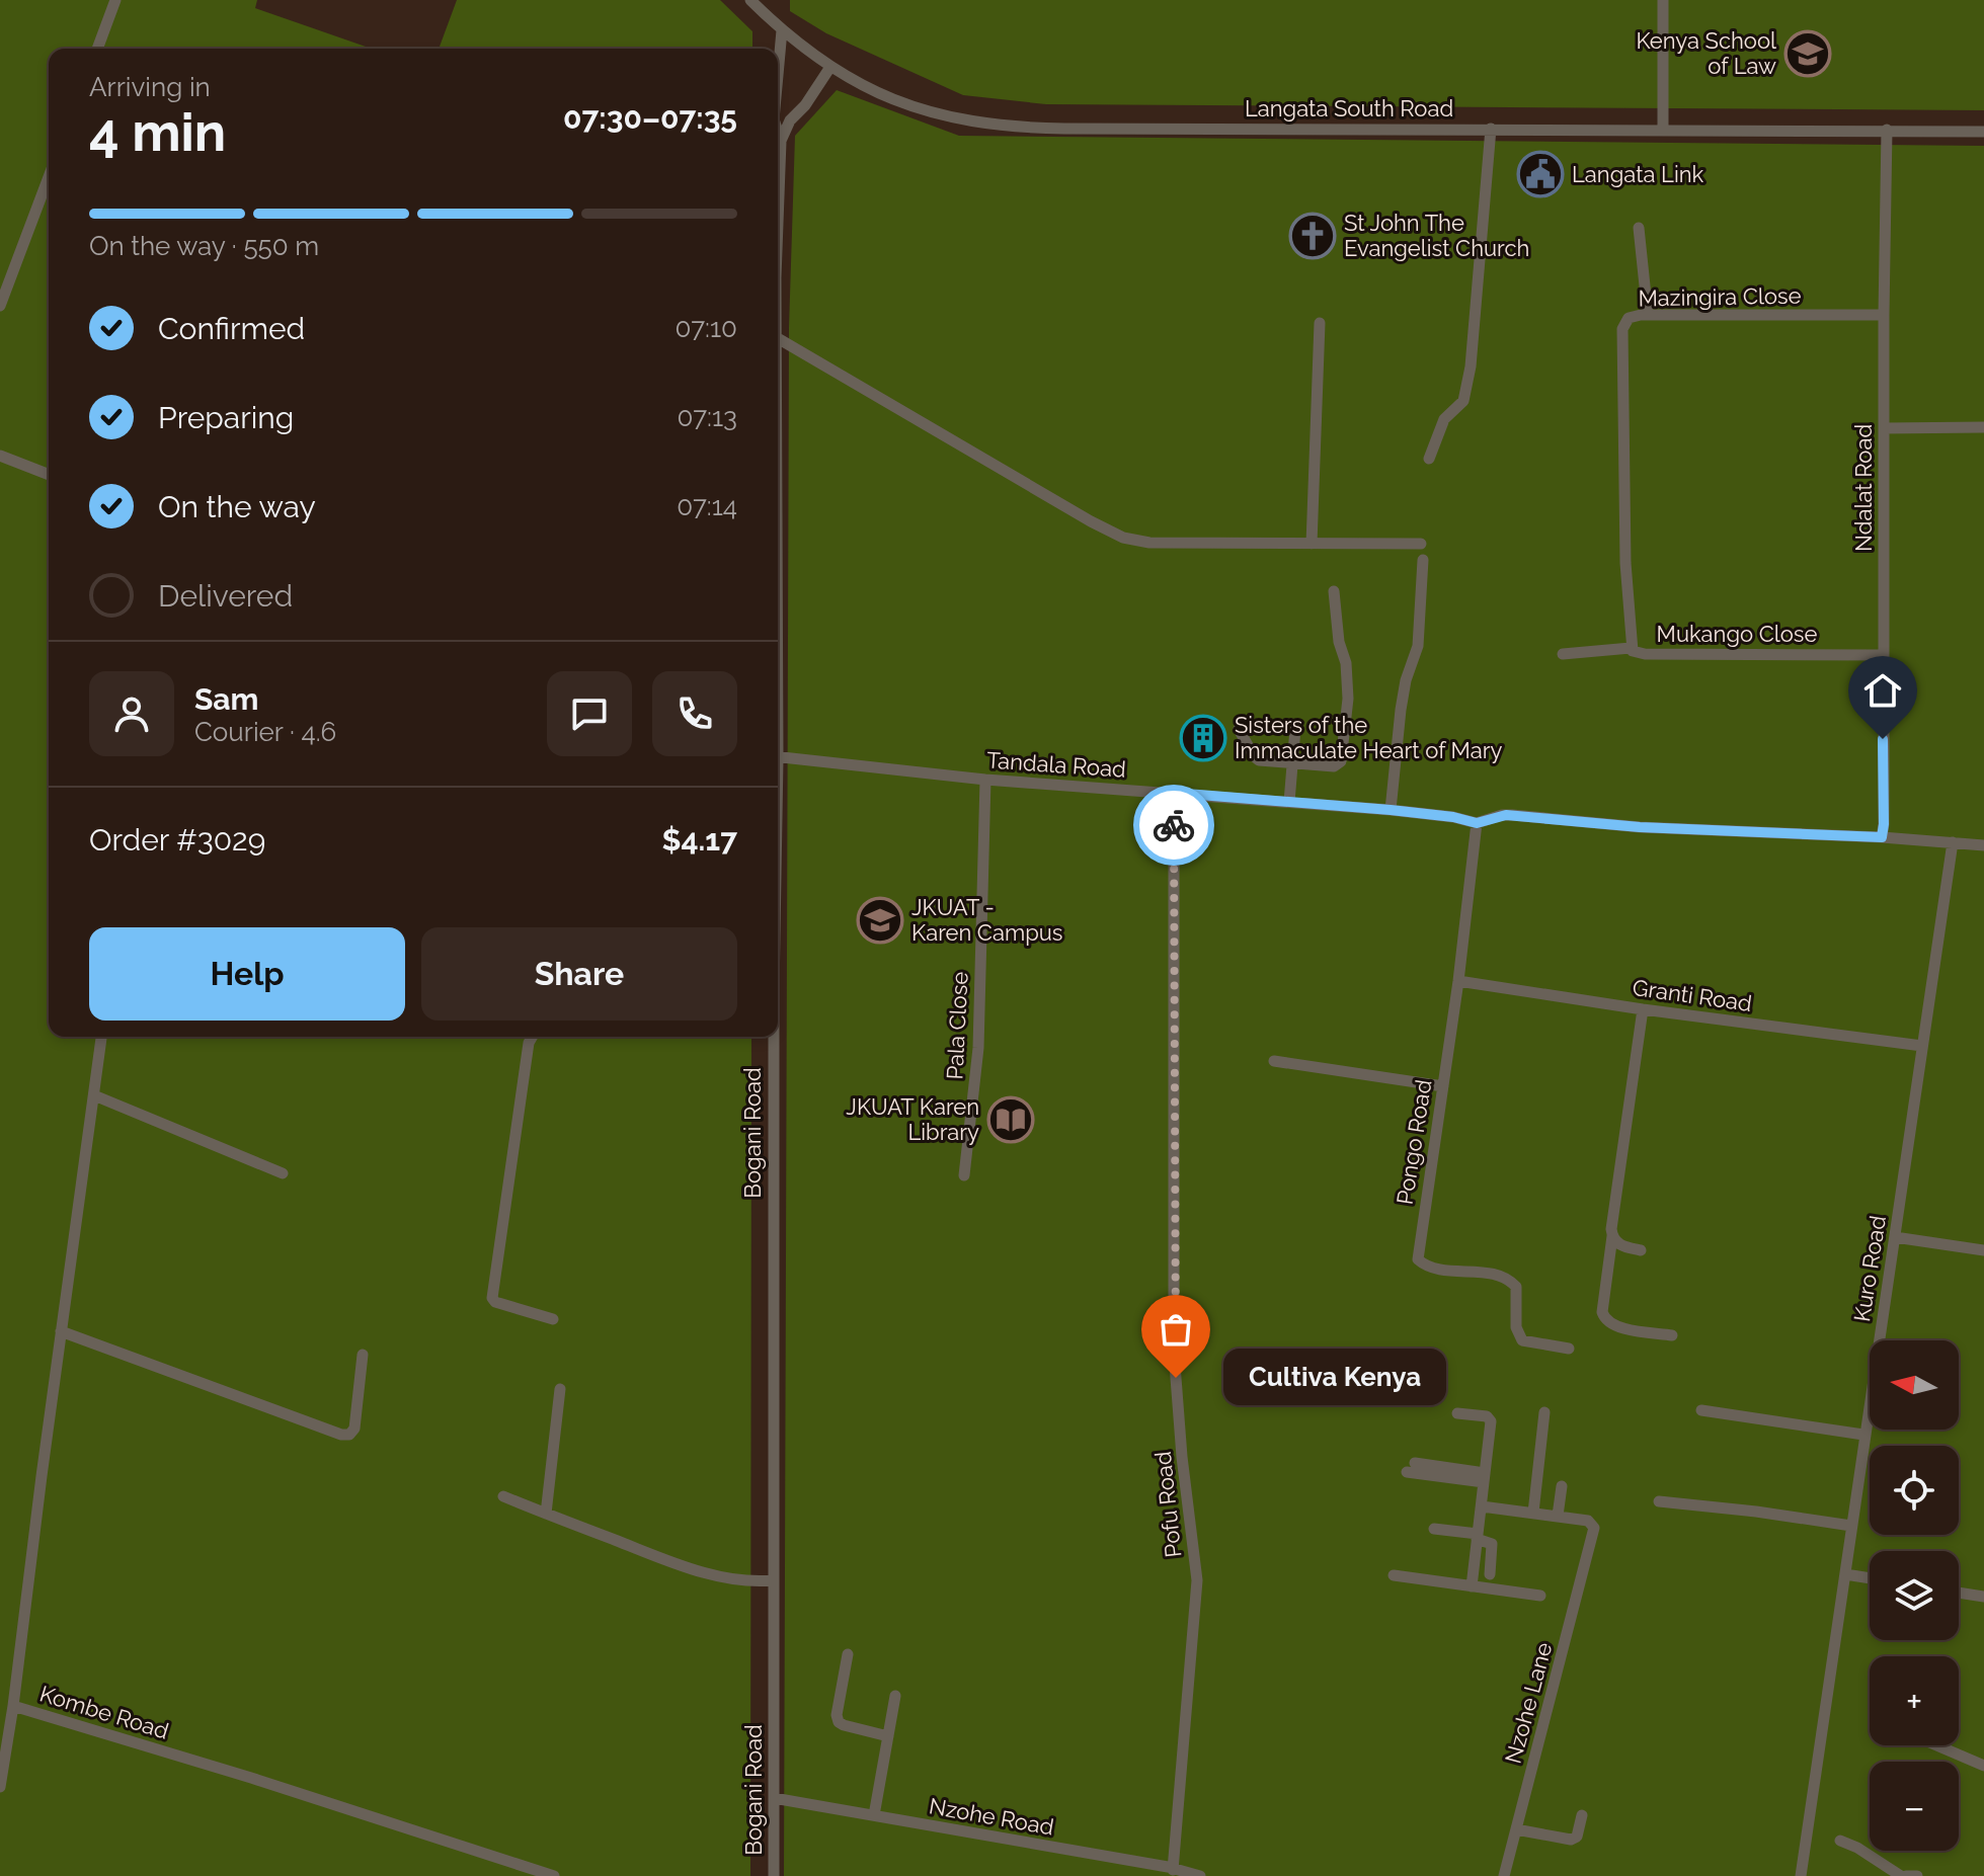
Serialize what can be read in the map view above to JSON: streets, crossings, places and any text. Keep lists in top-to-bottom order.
{
  "streets": {
    "street": [
      "Langata South Road",
      "Mazingira Close",
      "Ndalat Road",
      "Mukango Close",
      "Tandala Road",
      "Granti Road",
      "Pala Close",
      "Bogani Road",
      "Pongo Road",
      "Kuro Road",
      "Pofu Road",
      "Nzohe Lane",
      "Kombe Road",
      "Nzohe Road"
    ]
  },
  "crossings": [
    ["Langata South Road", "Ndalat Road"],
    ["Langata South Road", "Bogani Road"],
    ["Mazingira Close", "Ndalat Road"],
    ["Mazingira Close", "Mukango Close"],
    ["Ndalat Road", "Mukango Close"],
    ["Tandala Road", "Pala Close"],
    ["Tandala Road", "Pongo Road"],
    ["Tandala Road", "Pofu Road"],
    ["Granti Road", "Pongo Road"],
    ["Granti Road", "Kuro Road"],
    ["Bogani Road", "Nzohe Road"],
    ["Pofu Road", "Nzohe Road"]
  ],
  "places": {
    "school or university": ["Kenya School of Law", "JKUAT - Karen Campus"],
    "public building": ["Langata Link"],
    "church": ["St John The Evangelist Church"],
    "building": ["Sisters of the Immaculate Heart of Mary"],
    "library": ["JKUAT Karen Library"],
    "other": ["Cultiva Kenya"]
  },
  "north": "left",
  "page": {
    "heading": ["4 min", "Arriving in", "07:30–07:35"],
    "panel": [
      "Sam",
      "Courier · 4.6",
      "Order #3029",
      "$4.17"
    ],
    "bar": "On the way · 550 m",
    "list": [
      ["Confirmed", "07:10"],
      ["Preparing", "07:13"],
      ["On the way", "07:14"],
      "Delivered"
    ],
    "buttons": ["Help", "Share"],
    "map_buttons": ["+", "−"],
    "bubble": "Cultiva Kenya"
  }
}
